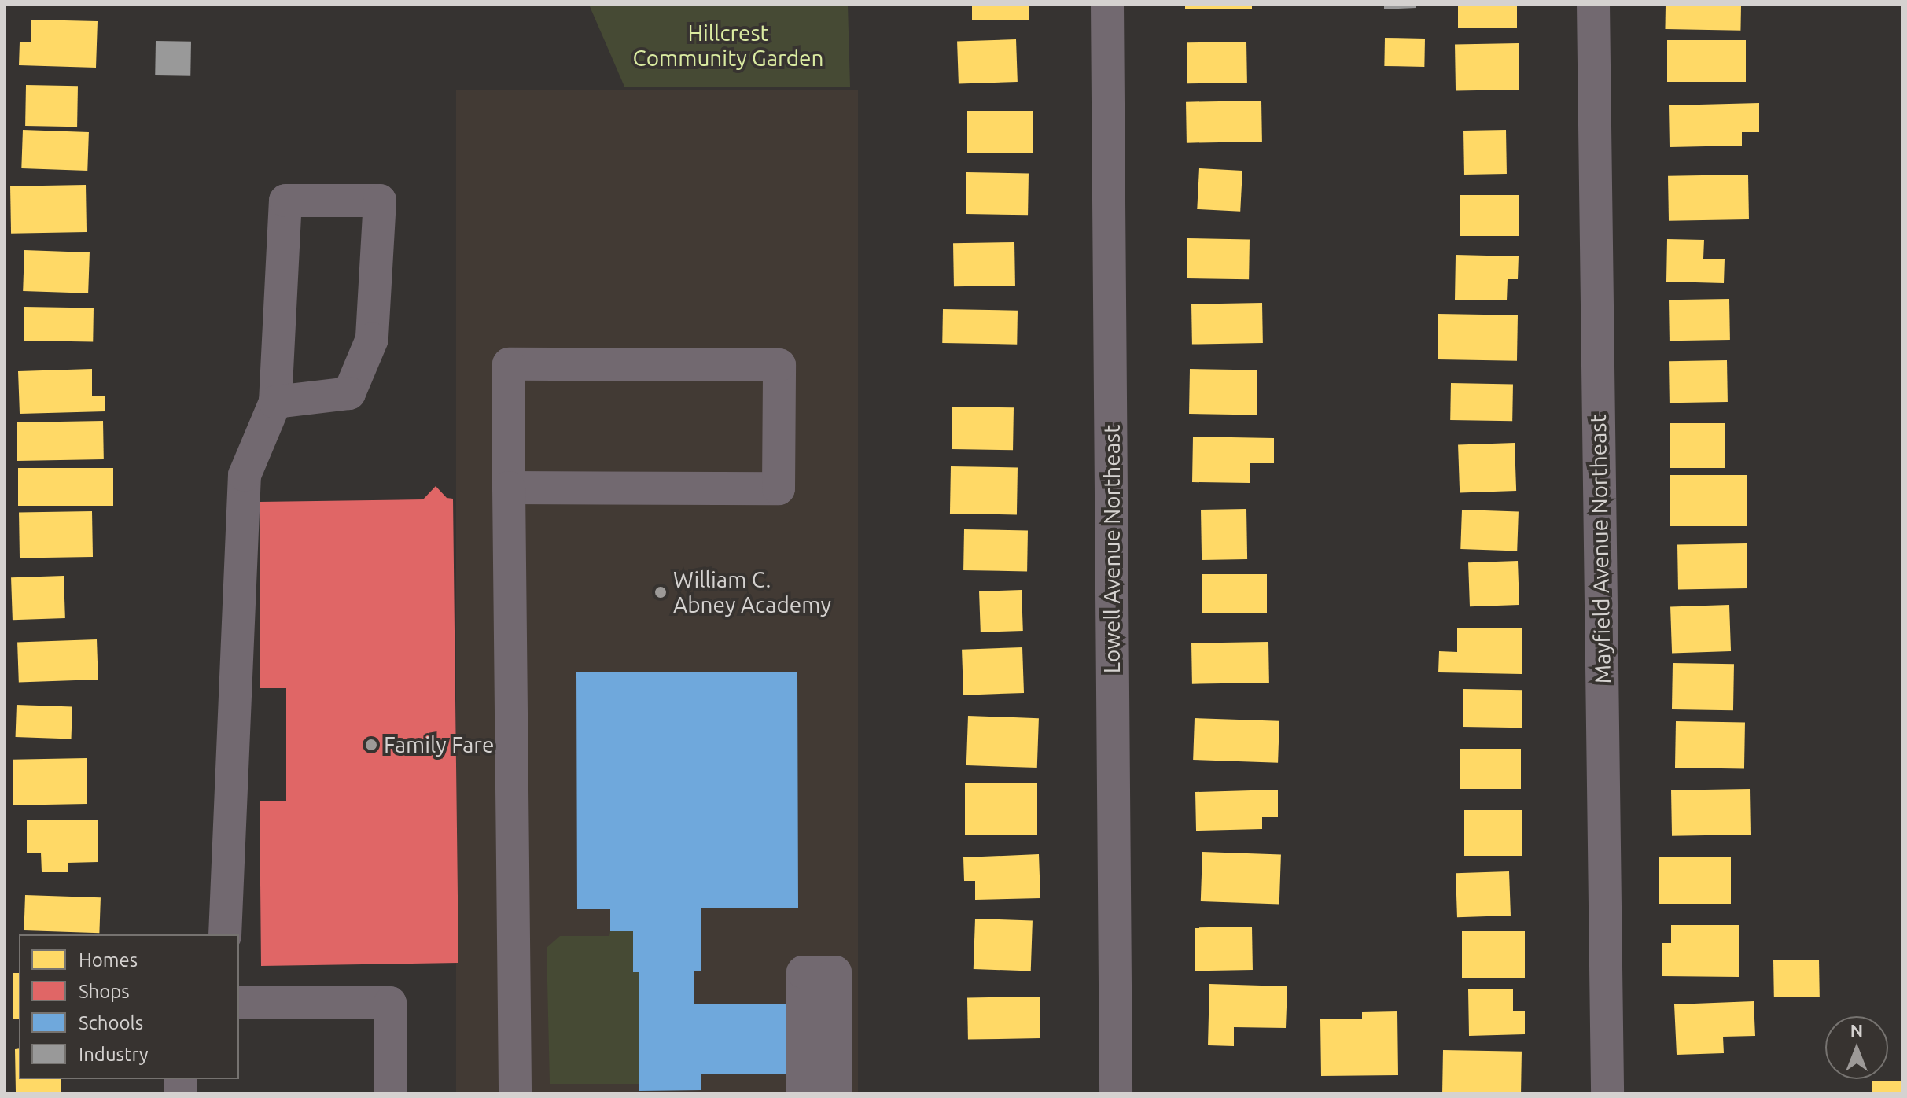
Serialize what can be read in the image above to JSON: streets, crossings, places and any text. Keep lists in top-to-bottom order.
{
  "streets": {
    "street": ["Lowell Avenue Northeast", "Mayfield Avenue Northeast"]
  },
  "parks": ["Hillcrest Community Garden"],
  "places": ["William C. Abney Academy", "Family Fare"],
  "legend": [
    "Homes",
    "Shops",
    "Schools",
    "Industry"
  ],
  "north": "top"
}
